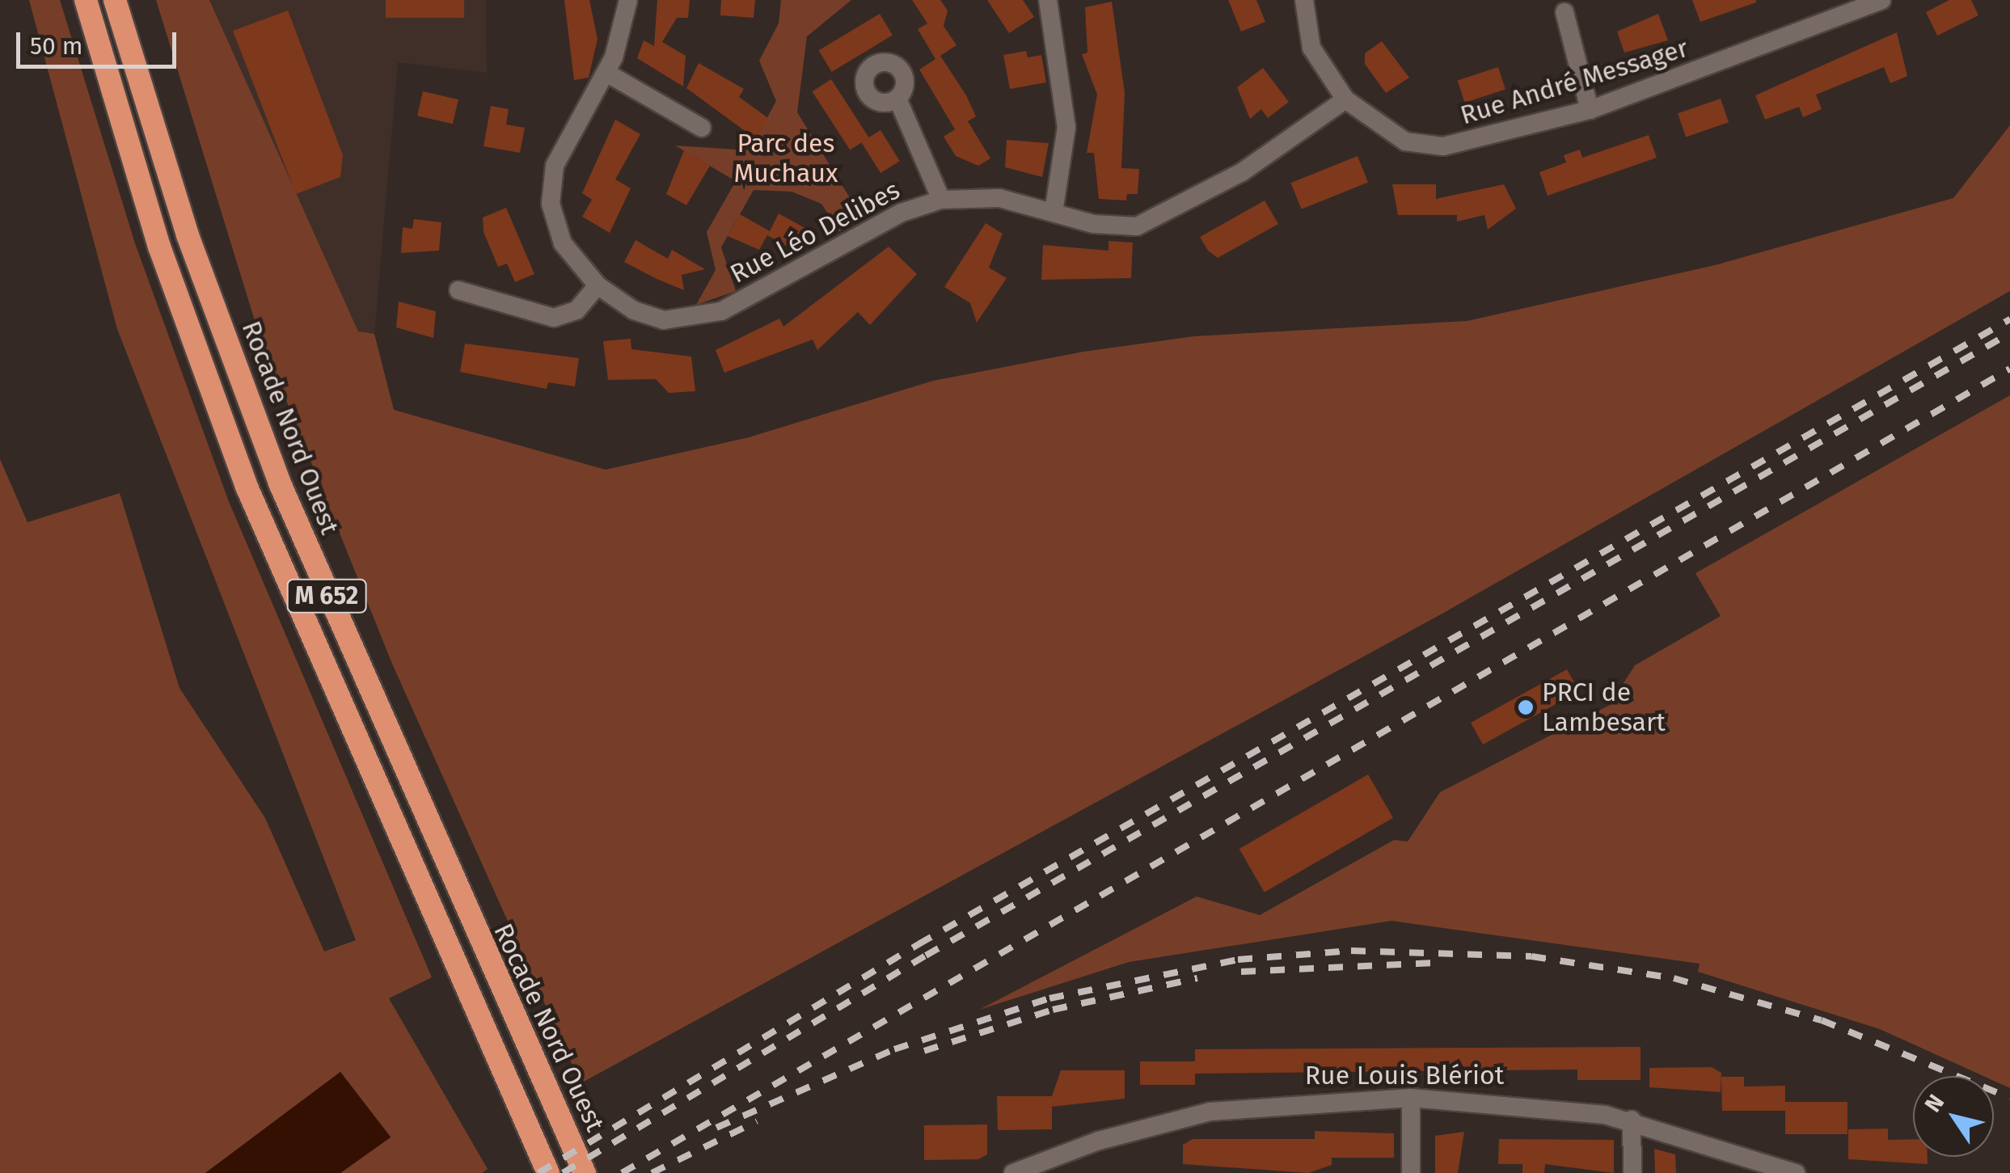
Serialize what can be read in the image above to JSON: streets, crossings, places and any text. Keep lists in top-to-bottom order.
{
  "streets": {
    "highway": ["Rocade Nord Ouest", "M 652"],
    "street": ["Rue André Messager", "Rue Léo Delibes", "Rue Louis Blériot"]
  },
  "crossings": [
    ["Rue André Messager", "Rue Léo Delibes"]
  ],
  "parks": ["Parc des Muchaux"],
  "places": ["PRCI de Lambesart"],
  "scale_bar": "50 m",
  "north": "top left"
}
